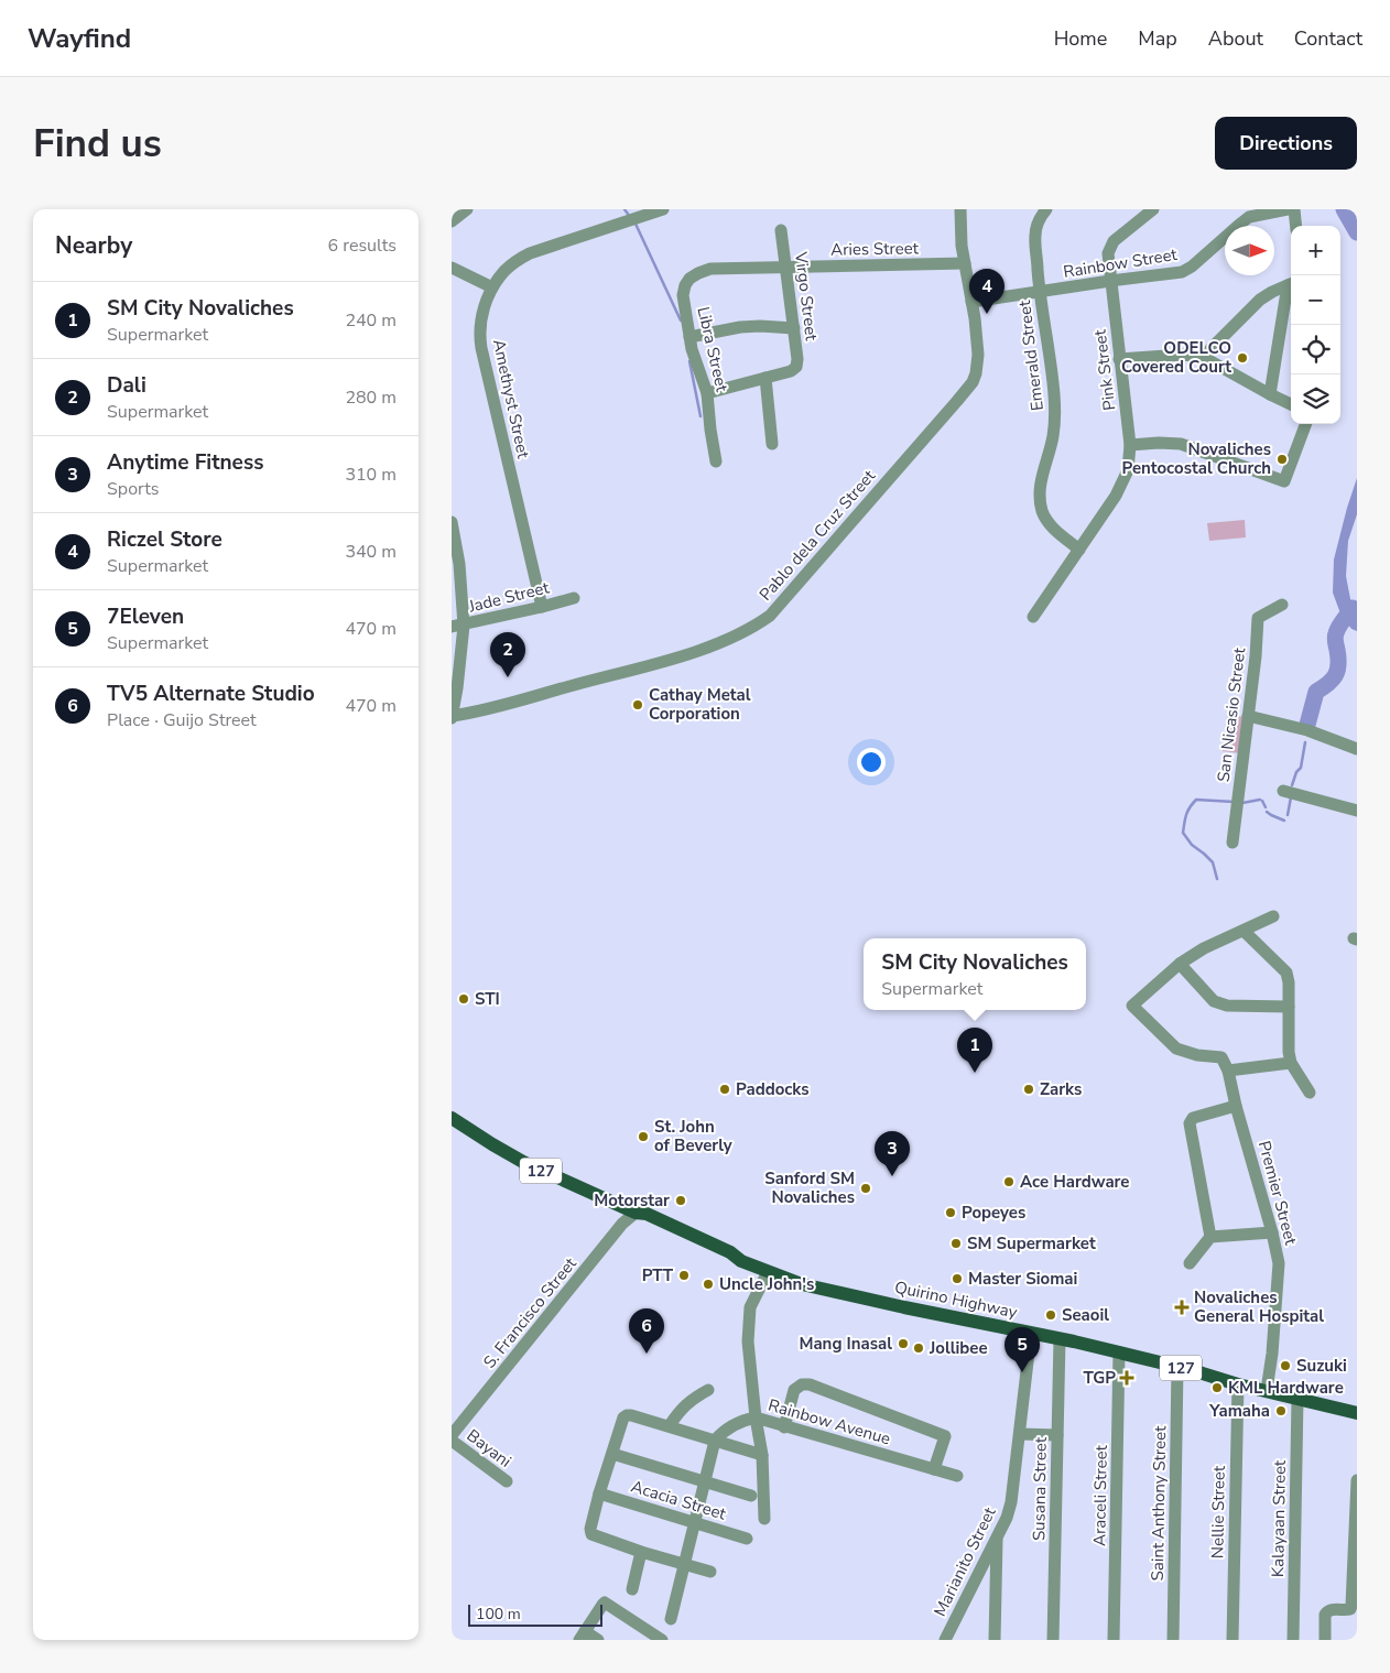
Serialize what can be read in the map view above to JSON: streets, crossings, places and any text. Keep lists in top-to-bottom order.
{
  "streets": {
    "main road": ["127", "Quirino Highway"],
    "street": [
      "Aries Street",
      "Rainbow Street",
      "Virgo Street",
      "Libra Street",
      "Emerald Street",
      "Pink Street",
      "Amethyst Street",
      "Pablo dela Cruz Street",
      "Jade Street",
      "San Nicasio Street",
      "Premier Street",
      "S. Francisco Street",
      "Rainbow Avenue",
      "Bayani",
      "Susana Street",
      "Araceli Street",
      "Acacia Street",
      "Saint Anthony Street",
      "Nellie Street",
      "Kalayaan Street",
      "Marianito Street"
    ]
  },
  "crossings": [
    ["Aries Street", "Virgo Street"],
    ["Aries Street", "Libra Street"],
    ["Aries Street", "Pablo dela Cruz Street"],
    ["Rainbow Street", "Emerald Street"],
    ["Rainbow Street", "Pink Street"],
    ["Rainbow Street", "Pablo dela Cruz Street"],
    ["Virgo Street", "Libra Street"],
    ["Emerald Street", "Pink Street"],
    ["Amethyst Street", "Jade Street"],
    ["Premier Street", "Quirino Highway"],
    ["Quirino Highway", "S. Francisco Street"],
    ["Quirino Highway", "Susana Street"],
    ["Quirino Highway", "Araceli Street"],
    ["Quirino Highway", "Saint Anthony Street"],
    ["Quirino Highway", "Nellie Street"],
    ["Quirino Highway", "Kalayaan Street"],
    ["Quirino Highway", "Marianito Street"]
  ],
  "places": {
    "other": [
      "ODELCO Covered Court",
      "Novaliches Pentocostal Church",
      "Cathay Metal Corporation",
      "STI",
      "Paddocks",
      "Zarks",
      "St. John of Beverly",
      "Ace Hardware",
      "Sanford SM Novaliches",
      "Motorstar",
      "Popeyes",
      "SM Supermarket",
      "PTT",
      "Master Siomai",
      "Uncle John's",
      "Seaoil",
      "Mang Inasal",
      "Jollibee",
      "Suzuki",
      "KML Hardware",
      "Yamaha"
    ],
    "health": ["Novaliches General Hospital", "TGP"]
  },
  "scale_bar": "100 m",
  "north": "right",
  "page": {
    "header": "Wayfind",
    "nav": [
      "Home",
      "Map",
      "About",
      "Contact"
    ],
    "buttons": "Directions",
    "title": "Find us",
    "heading": ["Nearby", "6 results"],
    "map_buttons": ["+", "−"],
    "pins": [
      "4",
      "2",
      "1",
      "3",
      "6",
      "5"
    ],
    "list": [
      {
        "mark": "1",
        "name": "SM City Novaliches",
        "note": "Supermarket",
        "value": "240 m"
      },
      {
        "mark": "2",
        "name": "Dali",
        "note": "Supermarket",
        "value": "280 m"
      },
      {
        "mark": "3",
        "name": "Anytime Fitness",
        "note": "Sports",
        "value": "310 m"
      },
      {
        "mark": "4",
        "name": "Riczel Store",
        "note": "Supermarket",
        "value": "340 m"
      },
      {
        "mark": "5",
        "name": "7Eleven",
        "note": "Supermarket",
        "value": "470 m"
      },
      {
        "mark": "6",
        "name": "TV5 Alternate Studio",
        "note": "Place · Guijo Street",
        "value": "470 m"
      }
    ],
    "popup": ["SM City Novaliches", "Supermarket"],
    "scale": "100 m"
  }
}
